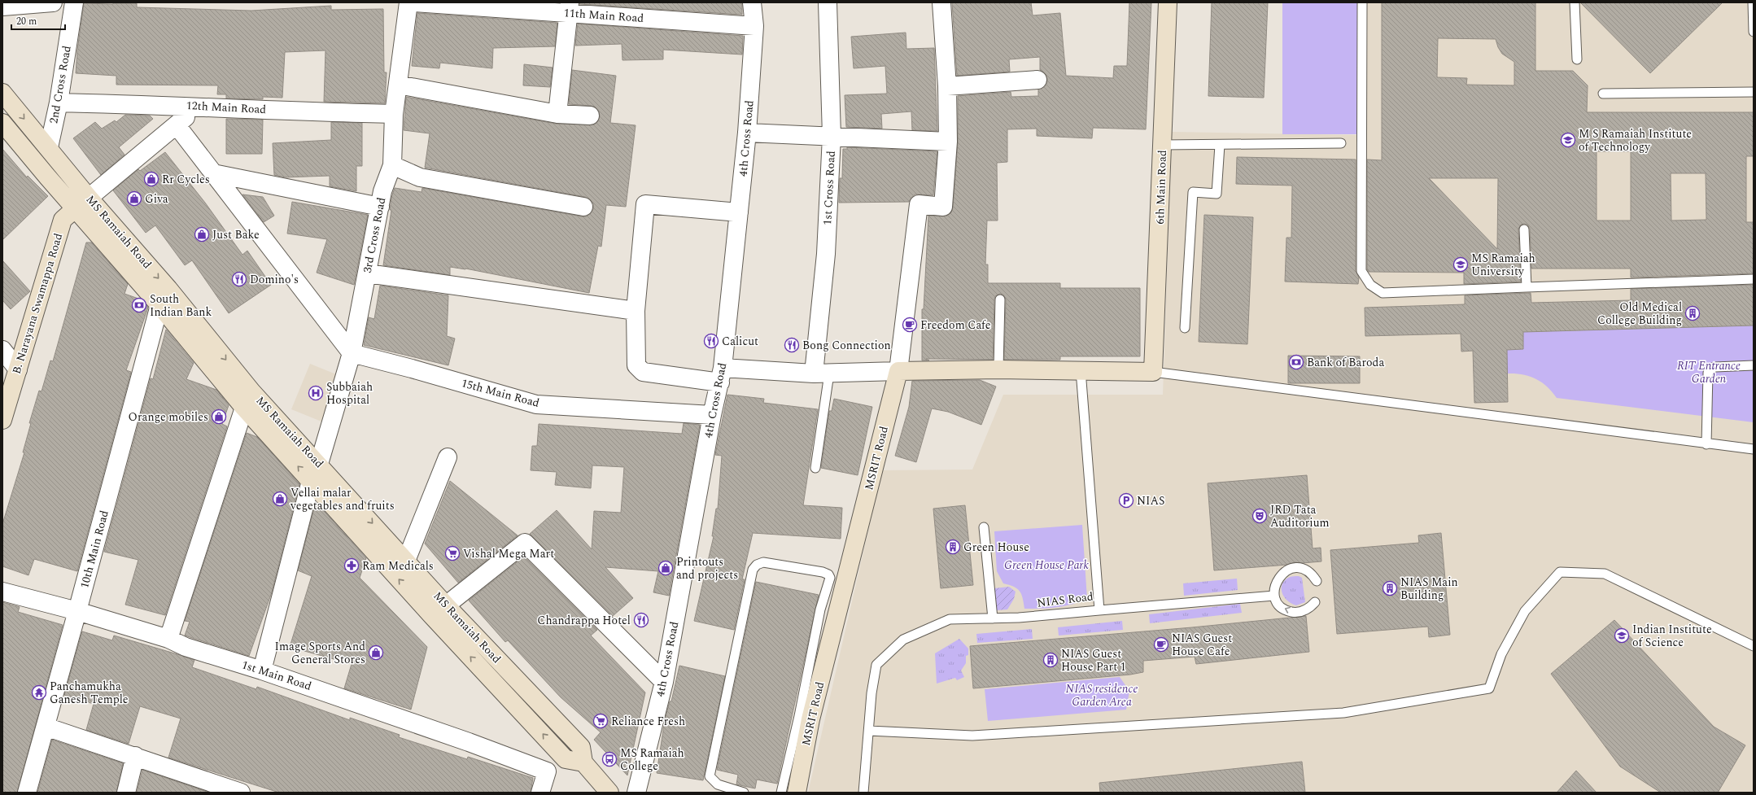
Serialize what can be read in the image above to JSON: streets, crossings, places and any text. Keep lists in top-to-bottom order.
{
  "streets": {
    "main road": [
      "6th Main Road",
      "MS Ramaiah Road",
      "B. Narayana Swamappa Road",
      "MSRIT Road"
    ],
    "street": [
      "11th Main Road",
      "2nd Cross Road",
      "12th Main Road",
      "4th Cross Road",
      "1st Cross Road",
      "3rd Cross Road",
      "15th Main Road",
      "10th Main Road",
      "1st Main Road"
    ],
    "lane": ["NIAS Road"]
  },
  "crossings": [
    ["11th Main Road", "4th Cross Road"],
    ["2nd Cross Road", "12th Main Road"],
    ["2nd Cross Road", "MS Ramaiah Road"],
    ["12th Main Road", "3rd Cross Road"],
    ["4th Cross Road", "15th Main Road"],
    ["MS Ramaiah Road", "3rd Cross Road"],
    ["MS Ramaiah Road", "B. Narayana Swamappa Road"],
    ["MS Ramaiah Road", "10th Main Road"],
    ["3rd Cross Road", "15th Main Road"],
    ["10th Main Road", "1st Main Road"]
  ],
  "parks": ["RIT Entrance Garden", "Green House Park", "NIAS residence Garden Area"],
  "places": {
    "school or university": ["M S Ramaiah Institute of Technology", "MS Ramaiah University", "Indian Institute of Science"],
    "shop": [
      "Rr Cycles",
      "Giva",
      "Just Bake",
      "Orange mobiles",
      "Vellai malar vegetables and fruits",
      "Printouts and projects",
      "Image Sports And General Stores"
    ],
    "restaurant": [
      "Domino's",
      "Calicut",
      "Bong Connection",
      "Chandrappa Hotel"
    ],
    "bank": ["South Indian Bank", "Bank of Baroda"],
    "building": [
      "Old Medical College Building",
      "Green House",
      "NIAS Main Building",
      "NIAS Guest House Part 1"
    ],
    "cafe": ["Freedom Cafe", "NIAS Guest House Cafe"],
    "hospital": ["Subbaiah Hospital"],
    "parking": ["NIAS"],
    "theatre": ["JRD Tata Auditorium"],
    "supermarket": ["Vishal Mega Mart", "Reliance Fresh"],
    "pharmacy": ["Ram Medicals"],
    "temple": ["Panchamukha Ganesh Temple"],
    "bus stop": ["MS Ramaiah College"]
  },
  "scale_bar": "20 m"
}
